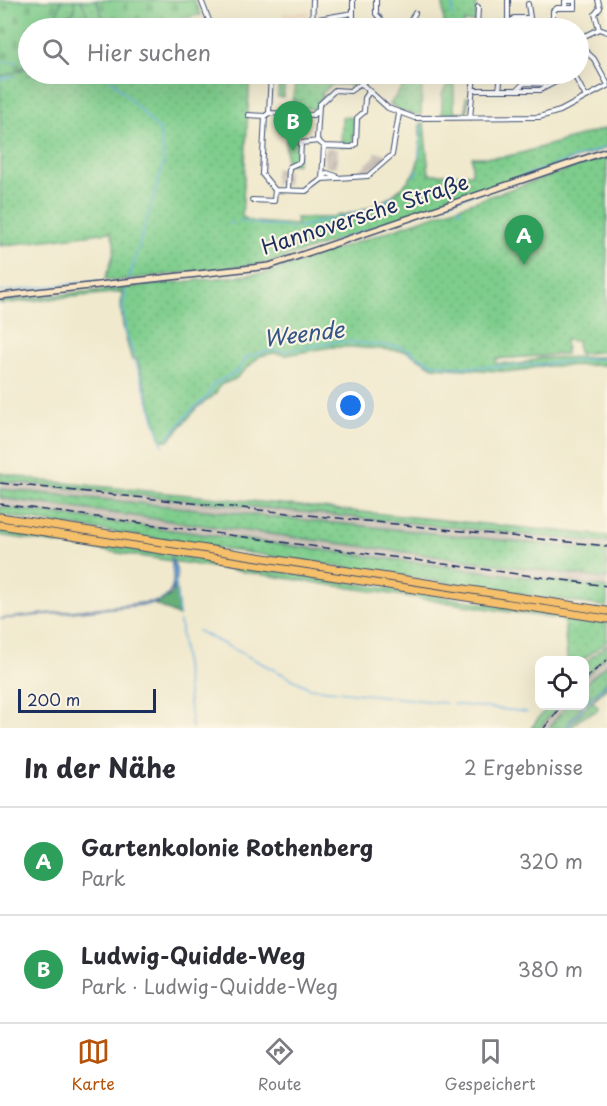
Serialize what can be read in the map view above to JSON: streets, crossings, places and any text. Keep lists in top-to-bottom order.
{
  "streets": {
    "street": ["Hannoversche Straße"]
  },
  "water": ["Weende"],
  "scale_bar": "200 m",
  "page": {
    "search": "Hier suchen",
    "pins": ["B", "A"],
    "scale": "200 m",
    "heading": ["In der Nähe", "2 Ergebnisse"],
    "list": [
      {
        "mark": "A",
        "name": "Gartenkolonie Rothenberg",
        "note": "Park",
        "value": "320 m"
      },
      {
        "mark": "B",
        "name": "Ludwig-Quidde-Weg",
        "note": "Park · Ludwig-Quidde-Weg",
        "value": "380 m"
      }
    ],
    "nav": ["Karte", "Route", "Gespeichert"]
  }
}
